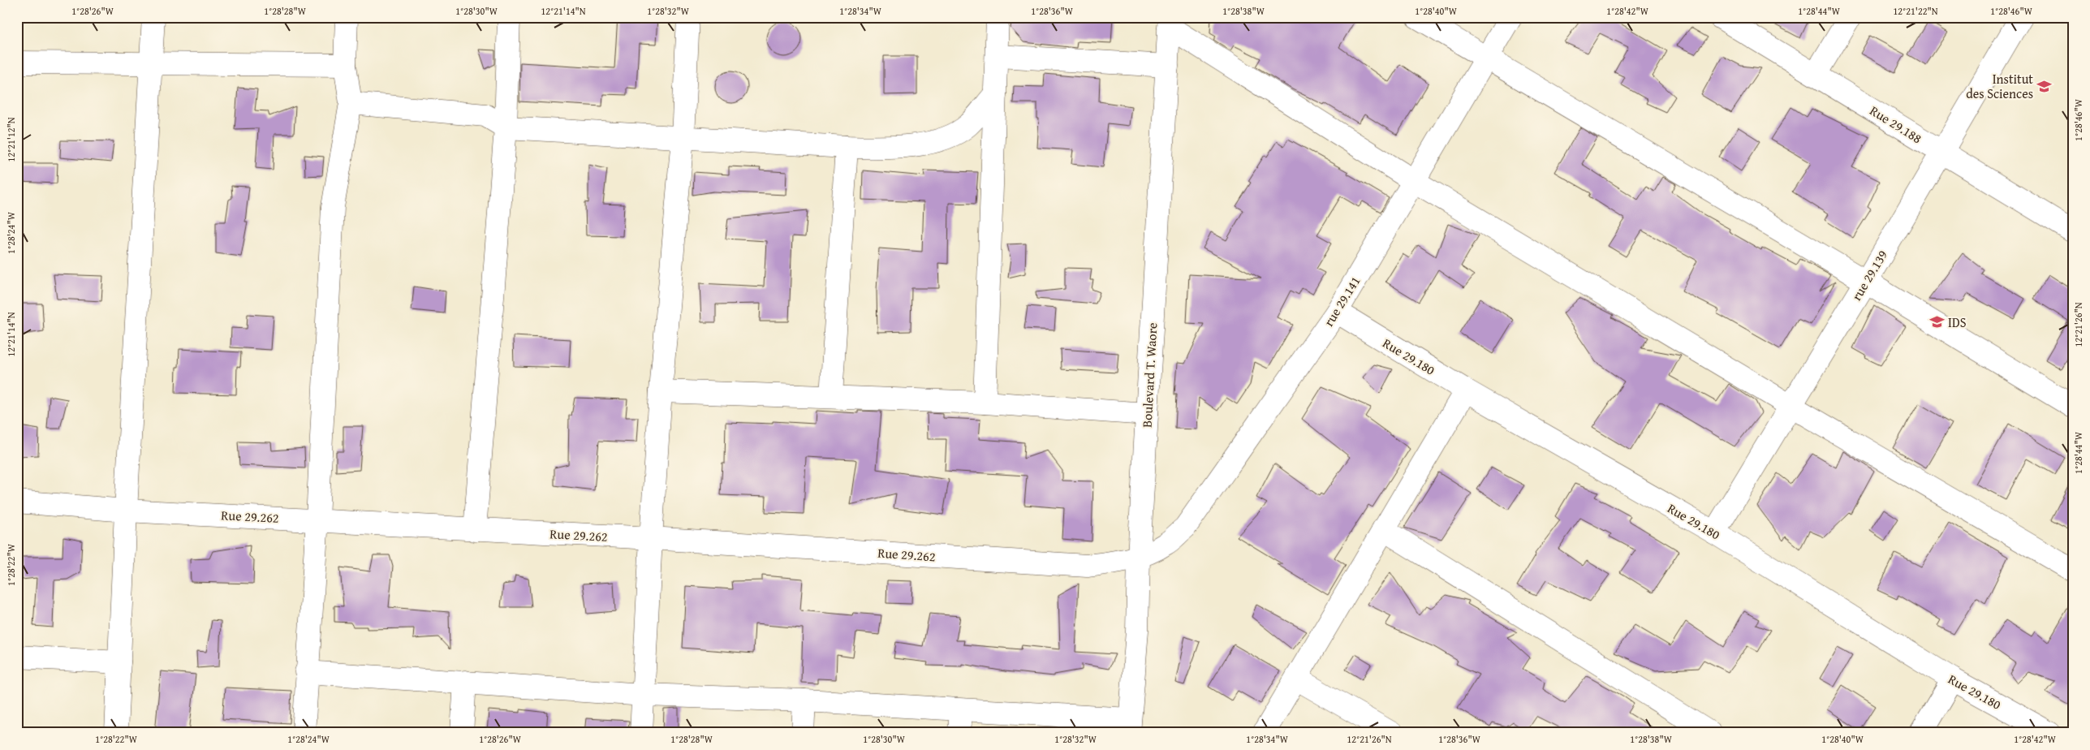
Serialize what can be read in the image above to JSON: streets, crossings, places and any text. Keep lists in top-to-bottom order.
{
  "streets": {
    "street": [
      "Rue 29.188",
      "rue 29.139",
      "rue 29.141",
      "Rue 29.180",
      "Boulevard T. Waore",
      "Rue 29.262"
    ]
  },
  "crossings": [
    ["Rue 29.188", "rue 29.139"],
    ["rue 29.139", "Rue 29.180"],
    ["rue 29.141", "Rue 29.180"],
    ["rue 29.141", "Boulevard T. Waore"],
    ["rue 29.141", "Rue 29.262"],
    ["Boulevard T. Waore", "Rue 29.262"]
  ],
  "places": {
    "school or university": ["Institut des Sciences", "IDS"]
  },
  "coordinates": [
    "1°28'26\"W",
    "1°28'28\"W",
    "1°28'30\"W",
    "12°21'14\"N",
    "1°28'32\"W",
    "1°28'34\"W",
    "1°28'36\"W",
    "1°28'38\"W",
    "1°28'40\"W",
    "1°28'42\"W",
    "1°28'44\"W",
    "12°21'22\"N",
    "1°28'46\"W",
    "12°21'12\"N",
    "1°28'24\"W",
    "12°21'26\"N",
    "1°28'22\"W"
  ]
}
